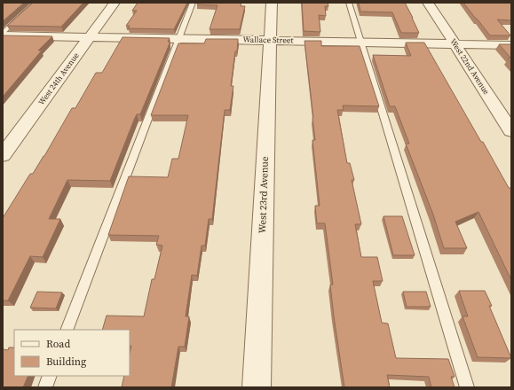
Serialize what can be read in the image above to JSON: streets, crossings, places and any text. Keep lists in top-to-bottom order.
{
  "streets": {
    "street": [
      "Wallace Street",
      "West 22nd Avenue",
      "West 24th Avenue",
      "West 23rd Avenue"
    ]
  },
  "crossings": [
    ["Wallace Street", "West 22nd Avenue"],
    ["Wallace Street", "West 24th Avenue"],
    ["Wallace Street", "West 23rd Avenue"]
  ],
  "legend": ["Road", "Building"]
}
